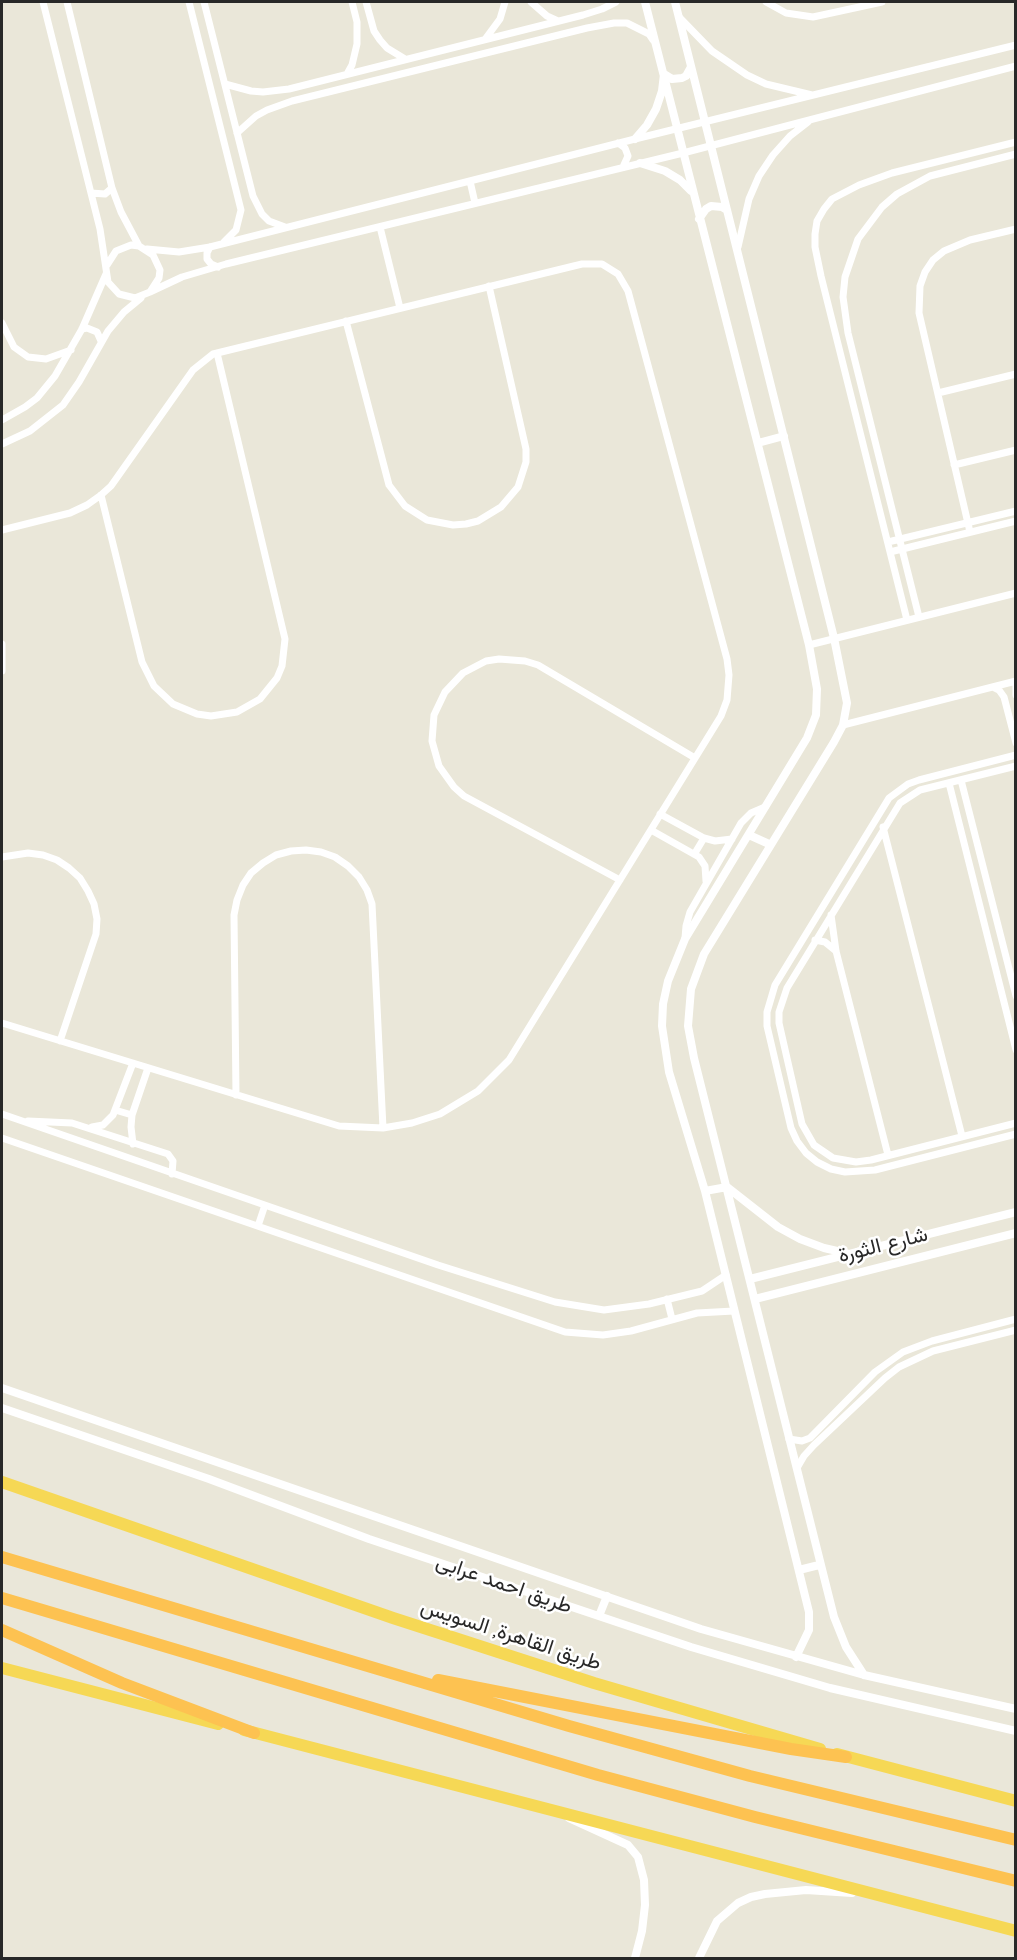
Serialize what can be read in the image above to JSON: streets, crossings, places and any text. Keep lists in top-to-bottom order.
{
  "streets": {
    "highway": ["طريق القاهرة, السويس"],
    "street": ["شارع الثورة", "طريق احمد عرابى"]
  }
}
